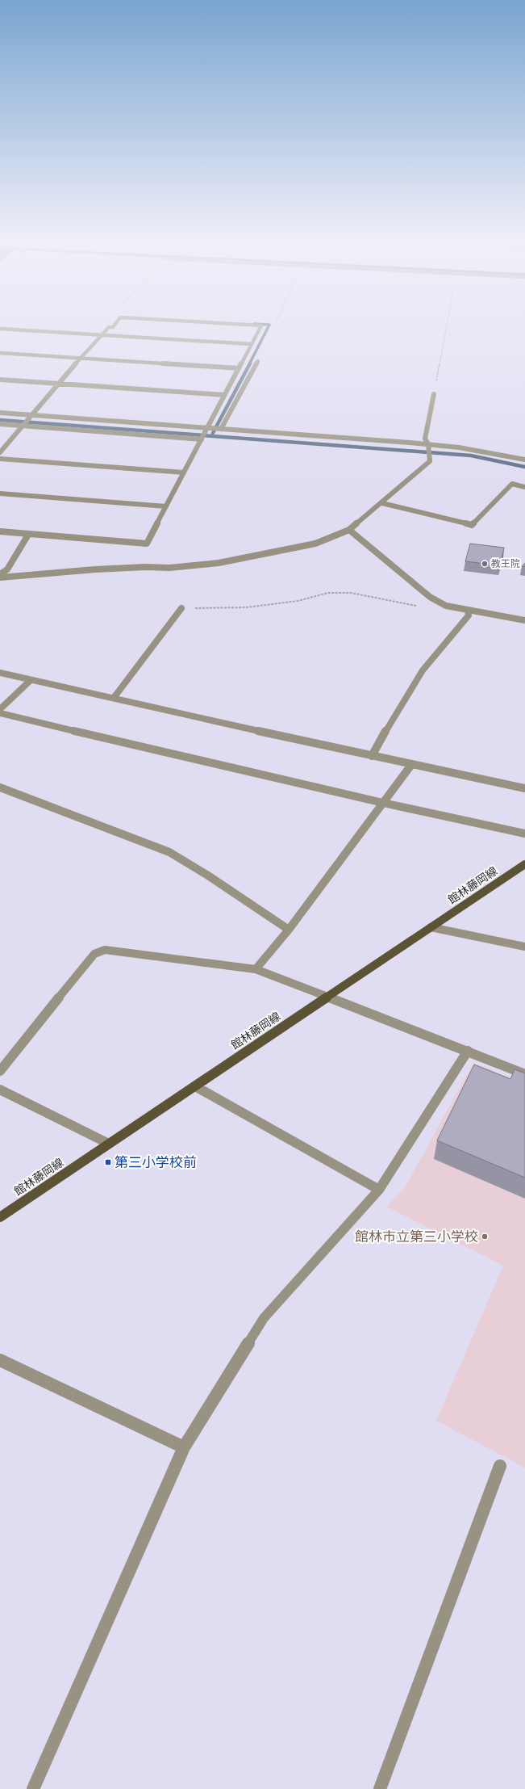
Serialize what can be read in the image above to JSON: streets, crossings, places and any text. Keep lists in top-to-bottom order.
{
  "streets": {
    "main road": ["館林藤岡線"]
  },
  "places": {
    "other": ["教王院", "館林市立第三小学校"],
    "transit": ["第三小学校前"]
  }
}
